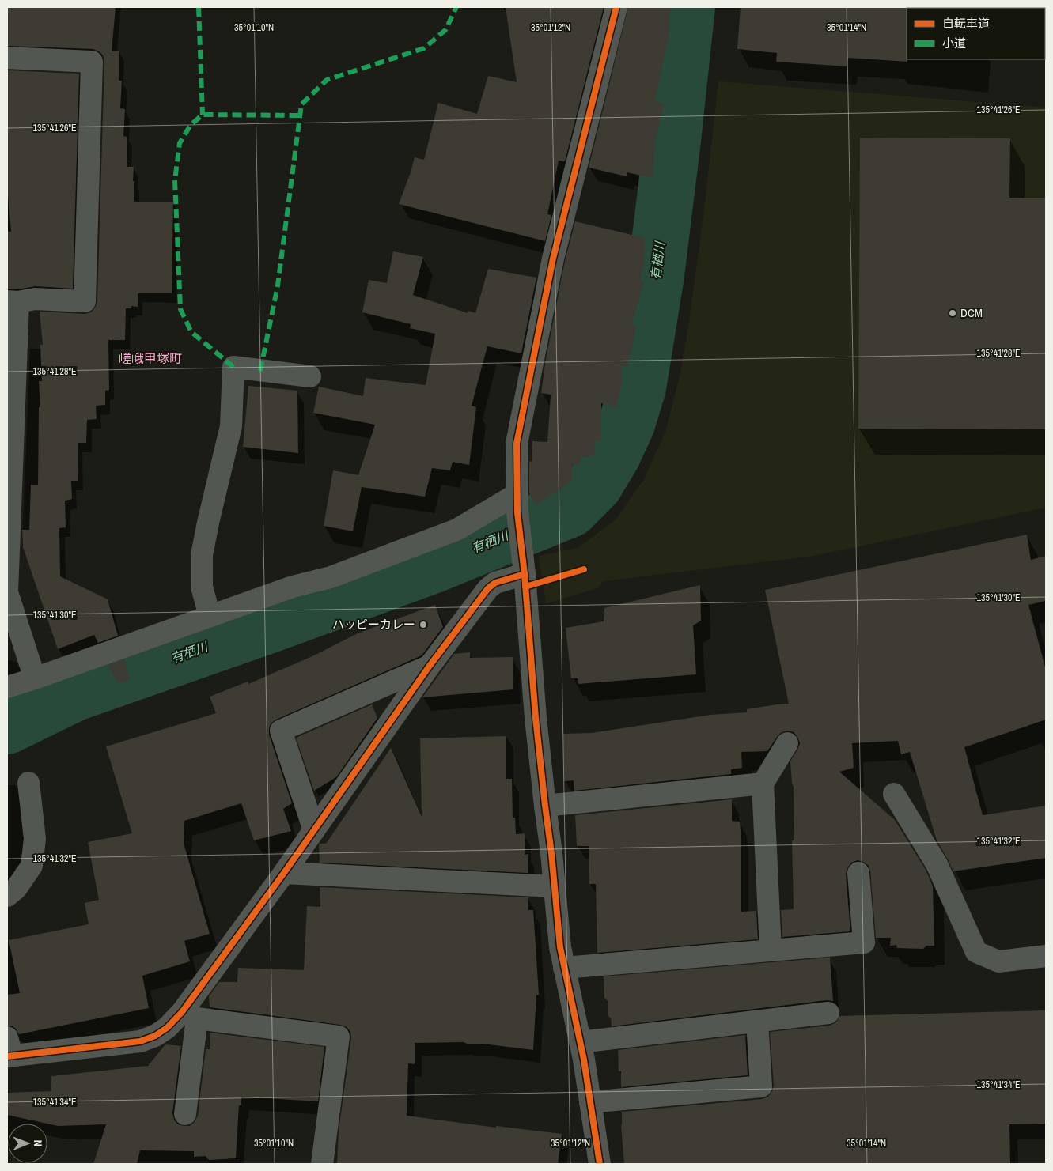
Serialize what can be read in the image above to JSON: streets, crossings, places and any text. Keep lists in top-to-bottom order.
{
  "districts": ["嵯峨甲塚町"],
  "water": ["有栖川"],
  "places": ["DCM", "ハッピーカレー"],
  "legend": ["自転車道", "小道"],
  "north": "right",
  "coordinates": [
    "35°01'10\"N",
    "35°01'12\"N",
    "35°01'14\"N",
    "135°41'26\"E",
    "135°41'28\"E",
    "135°41'30\"E",
    "135°41'32\"E",
    "135°41'34\"E"
  ]
}
